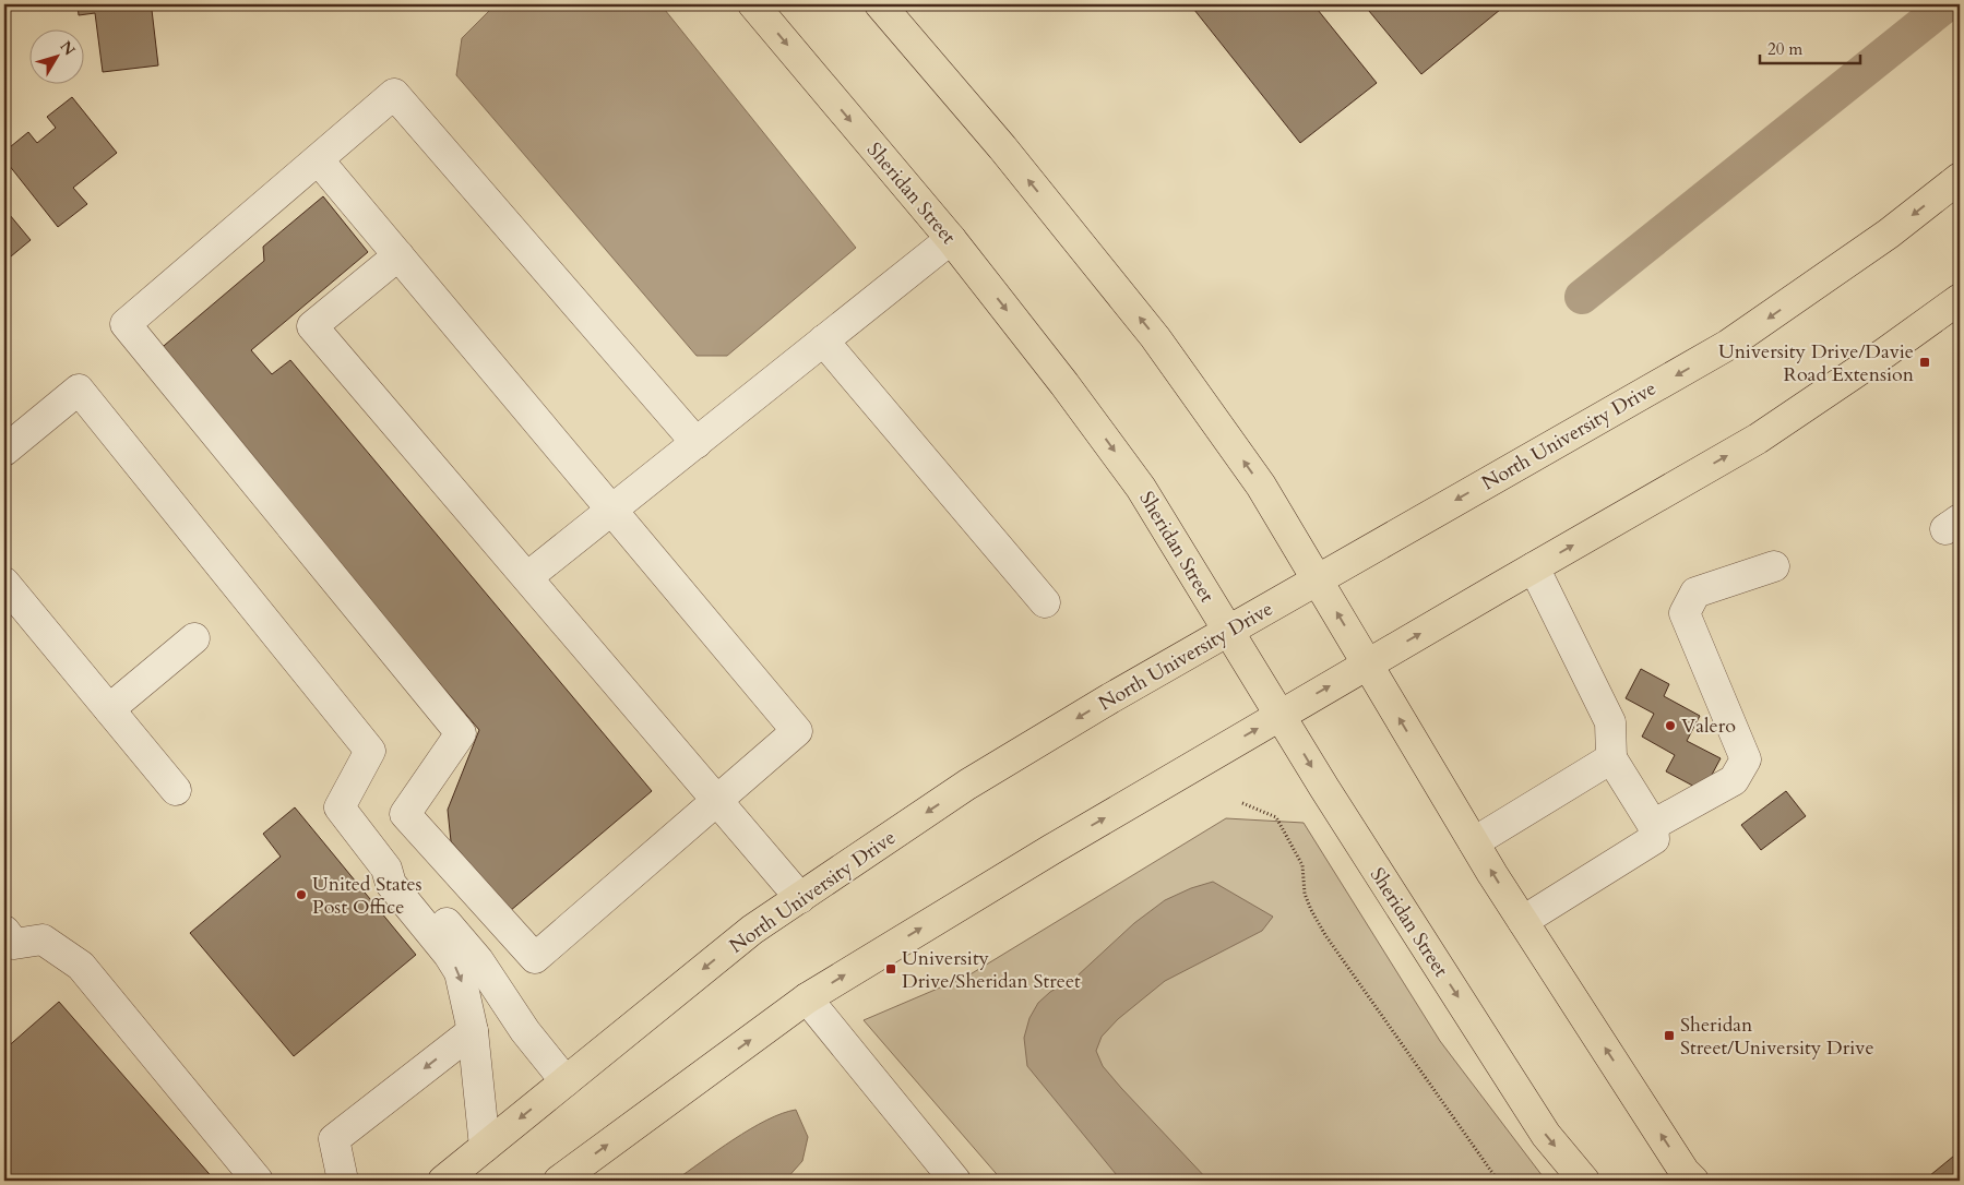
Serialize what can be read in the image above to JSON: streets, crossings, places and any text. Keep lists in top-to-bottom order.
{
  "streets": {
    "main road": ["Sheridan Street", "North University Drive"]
  },
  "crossings": [
    ["Sheridan Street", "North University Drive"]
  ],
  "places": {
    "transit": ["University Drive/Davie Road Extension", "University Drive/Sheridan Street", "Sheridan Street/University Drive"],
    "other": ["Valero", "United States Post Office"]
  },
  "scale_bar": "20 m",
  "north": "top right"
}
